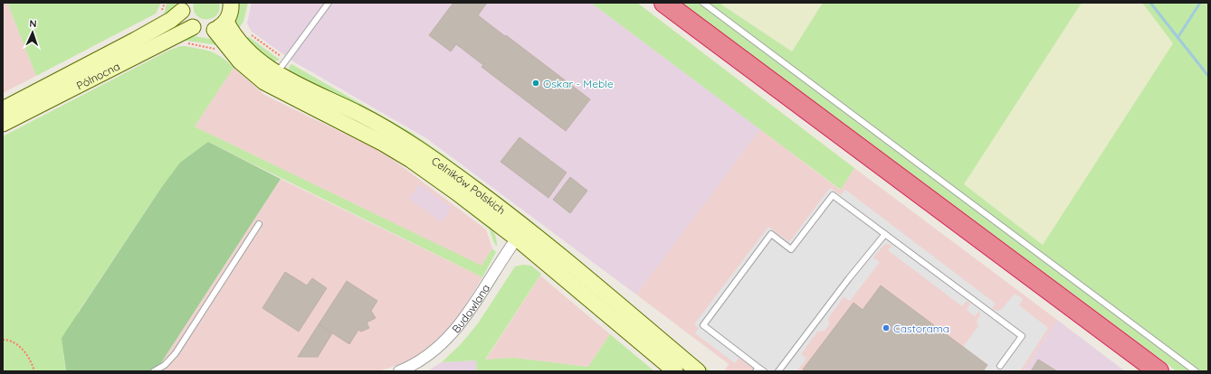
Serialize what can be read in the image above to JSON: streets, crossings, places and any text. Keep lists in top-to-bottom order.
{
  "streets": {
    "street": ["Północna", "Celników Polskich", "Budowlana"]
  },
  "crossings": [
    ["Celników Polskich", "Budowlana"]
  ],
  "places": ["Oskar - Meble", "Castorama"],
  "north": "top"
}
